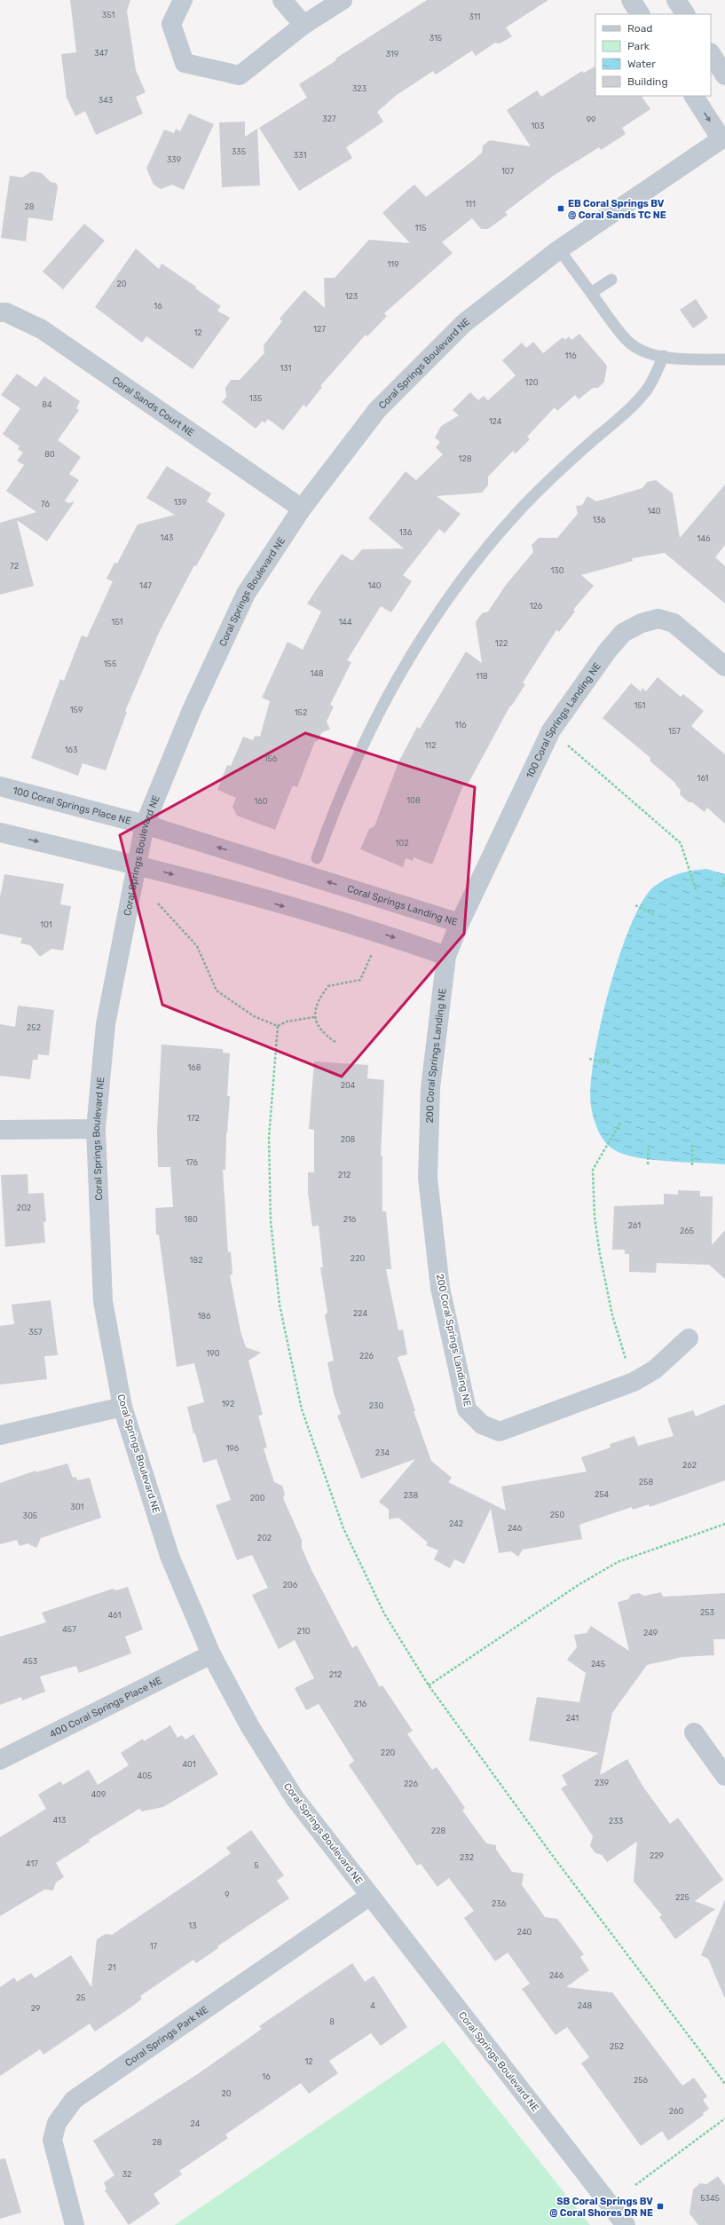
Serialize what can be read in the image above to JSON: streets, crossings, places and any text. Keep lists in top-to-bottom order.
{
  "streets": {
    "street": [
      "Coral Springs Boulevard NE",
      "Coral Sands Court NE",
      "100 Coral Springs Landing NE",
      "100 Coral Springs Place NE",
      "Coral Springs Landing NE",
      "200 Coral Springs Landing NE",
      "400 Coral Springs Place NE",
      "Coral Springs Park NE"
    ]
  },
  "crossings": [
    ["Coral Springs Boulevard NE", "Coral Sands Court NE"],
    ["Coral Springs Boulevard NE", "100 Coral Springs Place NE"],
    ["Coral Springs Boulevard NE", "Coral Springs Landing NE"],
    ["Coral Springs Boulevard NE", "400 Coral Springs Place NE"],
    ["Coral Springs Boulevard NE", "Coral Springs Park NE"],
    ["100 Coral Springs Landing NE", "Coral Springs Landing NE"],
    ["100 Coral Springs Place NE", "Coral Springs Landing NE"],
    ["Coral Springs Landing NE", "200 Coral Springs Landing NE"]
  ],
  "places": {
    "transit": ["EB Coral Springs BV @ Coral Sands TC NE", "SB Coral Springs BV @ Coral Shores DR NE"]
  },
  "house_numbers": [
    "351",
    "311",
    "315",
    "347",
    "319",
    "323",
    "343",
    "327",
    "99",
    "103",
    "335",
    "331",
    "339",
    "107",
    "111",
    "28",
    "115",
    "119",
    "20",
    "123",
    "16",
    "127",
    "12",
    "116",
    "131",
    "120",
    "135",
    "84",
    "124",
    "80",
    "128",
    "139",
    "76",
    "140",
    "136",
    "136",
    "143",
    "146",
    "72",
    "130",
    "147",
    "140",
    "126",
    "151",
    "144",
    "122",
    "155",
    "148",
    "118",
    "151",
    "159",
    "152",
    "116",
    "157",
    "112",
    "163",
    "156",
    "161",
    "108",
    "160",
    "102",
    "101",
    "252",
    "168",
    "204",
    "172",
    "208",
    "176",
    "212",
    "202",
    "180",
    "216",
    "261",
    "265",
    "220",
    "182",
    "224",
    "186",
    "357",
    "190",
    "226",
    "192",
    "230",
    "196",
    "234",
    "262",
    "258",
    "254",
    "238",
    "200",
    "301",
    "250",
    "305",
    "242",
    "246",
    "202",
    "206",
    "253",
    "461",
    "457",
    "210",
    "249",
    "453",
    "245",
    "212",
    "216",
    "241",
    "220",
    "401",
    "405",
    "239",
    "226",
    "409",
    "413",
    "233",
    "228",
    "229",
    "232",
    "417",
    "5",
    "9",
    "225",
    "236",
    "13",
    "240",
    "17",
    "21",
    "246",
    "25",
    "4",
    "248",
    "29",
    "8",
    "252",
    "12",
    "16",
    "256",
    "20",
    "260",
    "24",
    "28",
    "32",
    "5345"
  ],
  "legend": [
    "Road",
    "Park",
    "Water",
    "Building"
  ]
}
